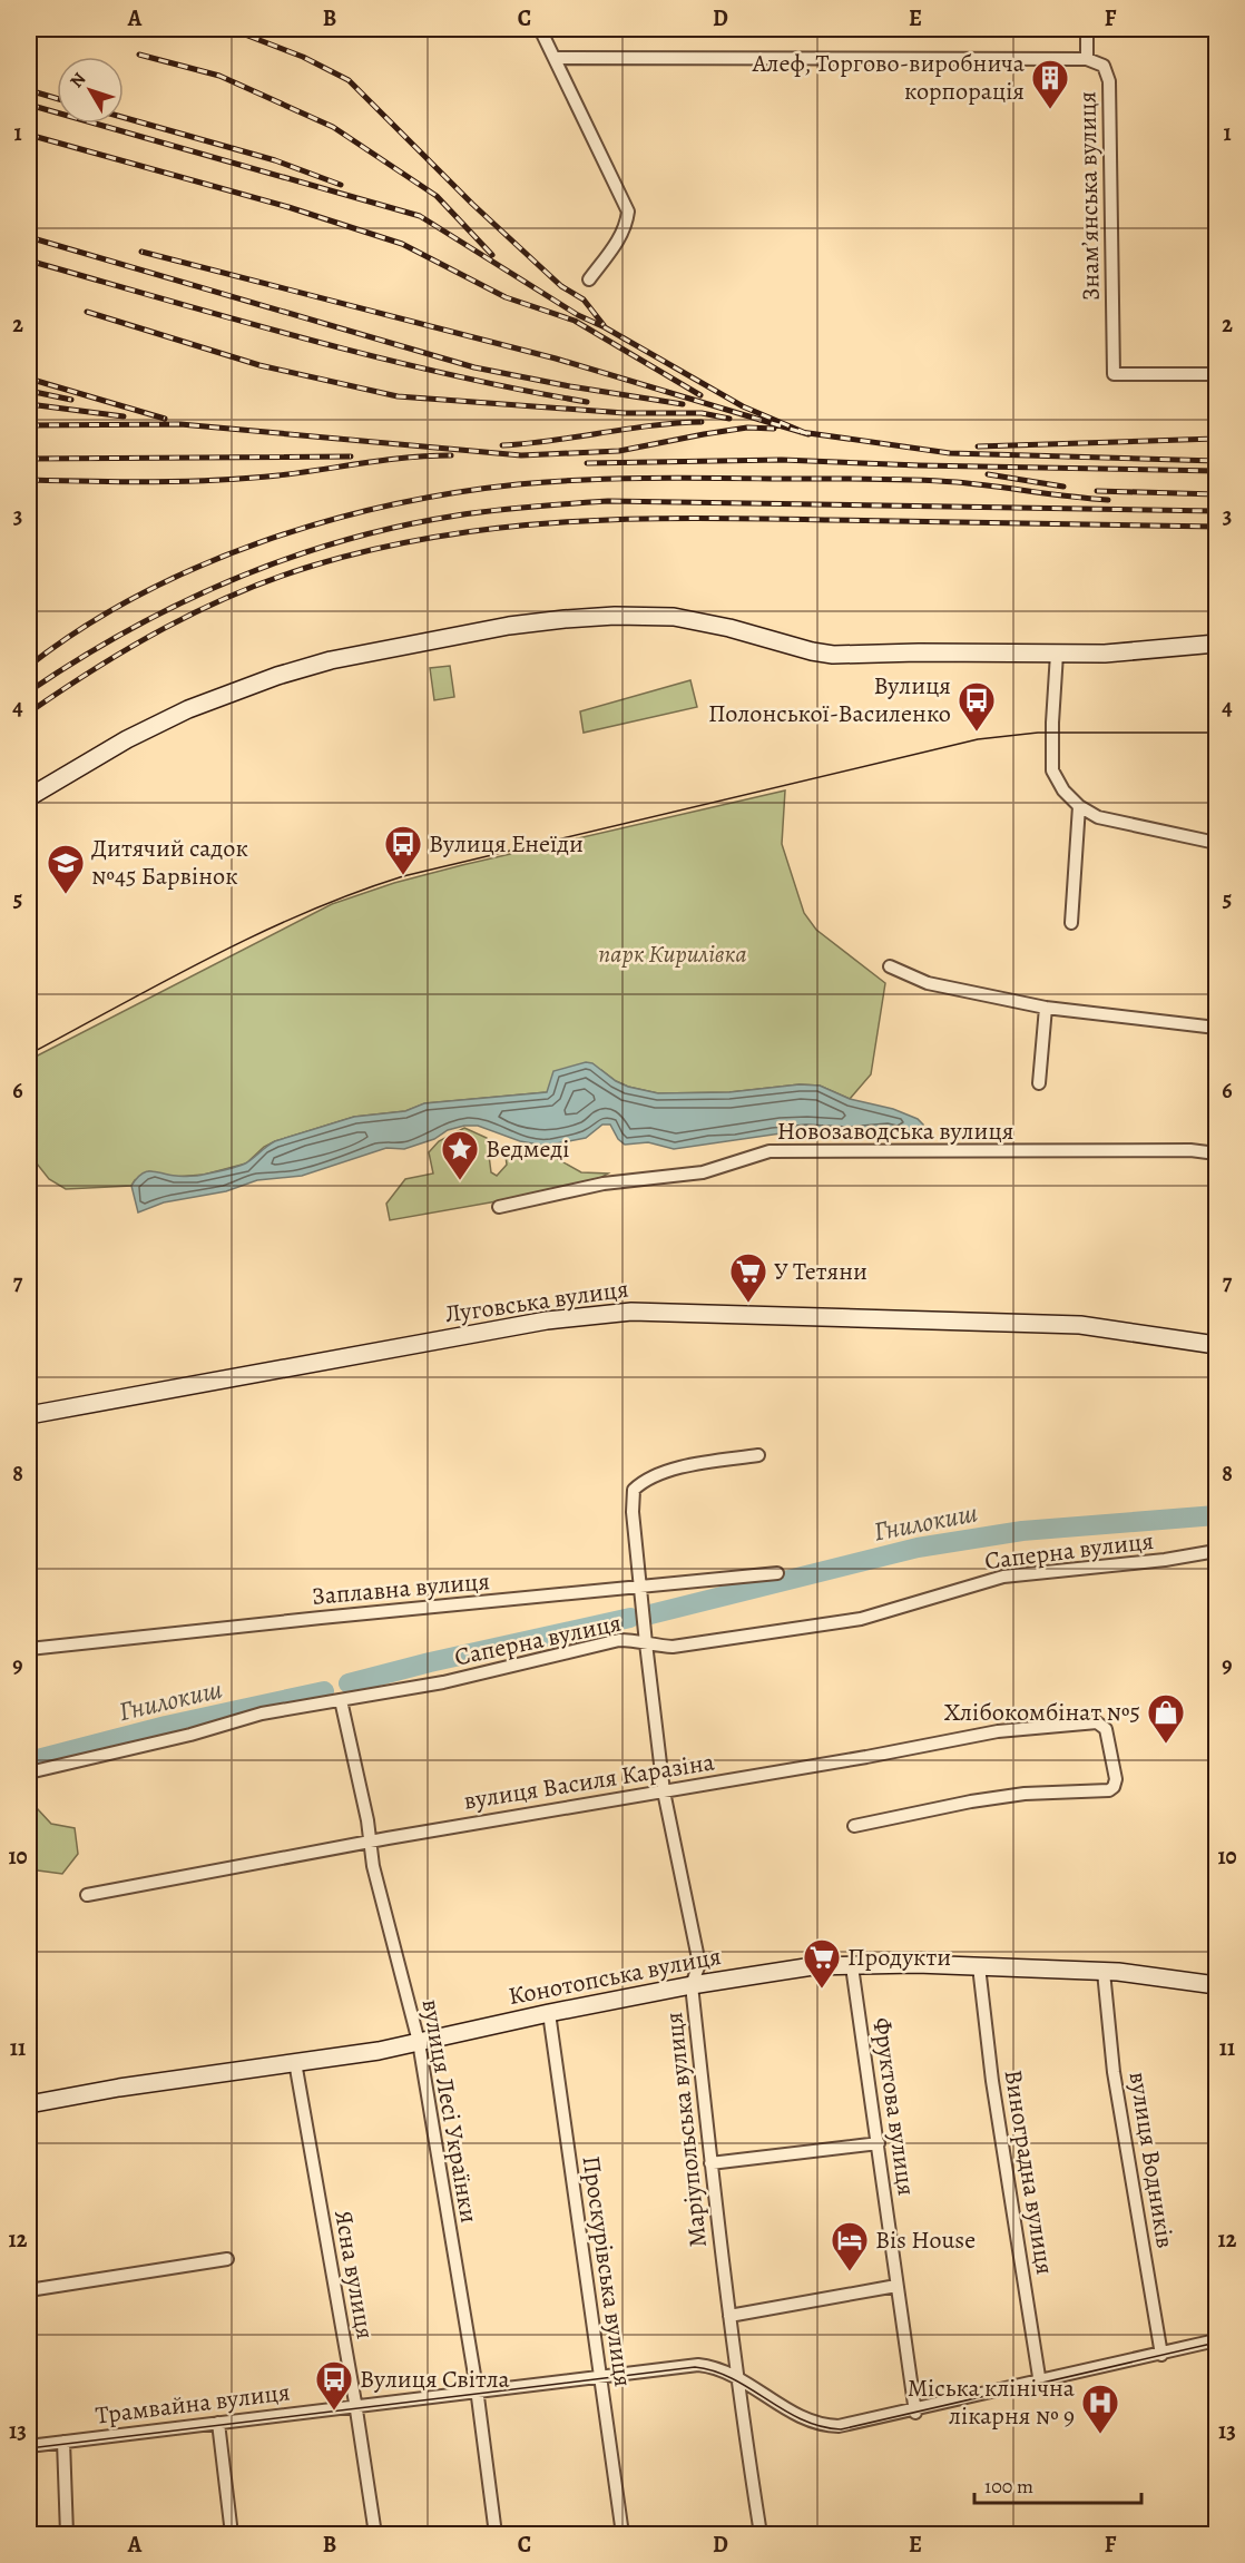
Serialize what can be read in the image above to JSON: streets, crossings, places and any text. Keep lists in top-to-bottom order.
{
  "streets": {
    "street": [
      "Знамʼянська вулиця",
      "Новозаводська вулиця",
      "Луговська вулиця",
      "Саперна вулиця",
      "Заплавна вулиця",
      "вулиця Василя Каразіна",
      "Конотопська вулиця",
      "Фруктова вулиця",
      "вулиця Лесі Українки",
      "Маріупольська вулиця",
      "вулиця Водників",
      "Виноградна вулиця",
      "Проскурівська вулиця",
      "Ясна вулиця",
      "Трамвайна вулиця"
    ]
  },
  "crossings": [
    ["Саперна вулиця", "вулиця Лесі Українки"],
    ["Саперна вулиця", "Маріупольська вулиця"],
    ["Заплавна вулиця", "Маріупольська вулиця"],
    ["вулиця Василя Каразіна", "вулиця Лесі Українки"],
    ["вулиця Василя Каразіна", "Маріупольська вулиця"],
    ["Конотопська вулиця", "Фруктова вулиця"],
    ["Конотопська вулиця", "вулиця Лесі Українки"],
    ["Конотопська вулиця", "Маріупольська вулиця"],
    ["Конотопська вулиця", "вулиця Водників"],
    ["Конотопська вулиця", "Виноградна вулиця"],
    ["Конотопська вулиця", "Проскурівська вулиця"],
    ["Конотопська вулиця", "Ясна вулиця"],
    ["Фруктова вулиця", "Трамвайна вулиця"],
    ["вулиця Лесі Українки", "Трамвайна вулиця"],
    ["Маріупольська вулиця", "Трамвайна вулиця"],
    ["вулиця Водників", "Трамвайна вулиця"],
    ["Виноградна вулиця", "Трамвайна вулиця"],
    ["Проскурівська вулиця", "Трамвайна вулиця"],
    ["Ясна вулиця", "Трамвайна вулиця"]
  ],
  "water": ["Гнилокиш"],
  "parks": ["парк Кирилівка"],
  "places": {
    "building": ["Алеф, Торгово-виробнича корпорація"],
    "bus stop": ["Вулиця Полонської-Василенко", "Вулиця Енеїди", "Вулиця Світла"],
    "school or university": ["Дитячий садок №45 Барвінок"],
    "place": ["Ведмеді"],
    "supermarket": ["У Тетяни", "Продукти"],
    "shop": ["Хлібокомбінат №5"],
    "hotel": ["Bis House"],
    "hospital": ["Міська клінічна лікарня № 9"]
  },
  "scale_bar": "100 m",
  "north": "top left",
  "grid": {
    "columns": [
      "A",
      "B",
      "C",
      "D",
      "E",
      "F"
    ],
    "rows": [
      "1",
      "2",
      "3",
      "4",
      "5",
      "6",
      "7",
      "8",
      "9",
      "10",
      "11",
      "12",
      "13"
    ]
  }
}
